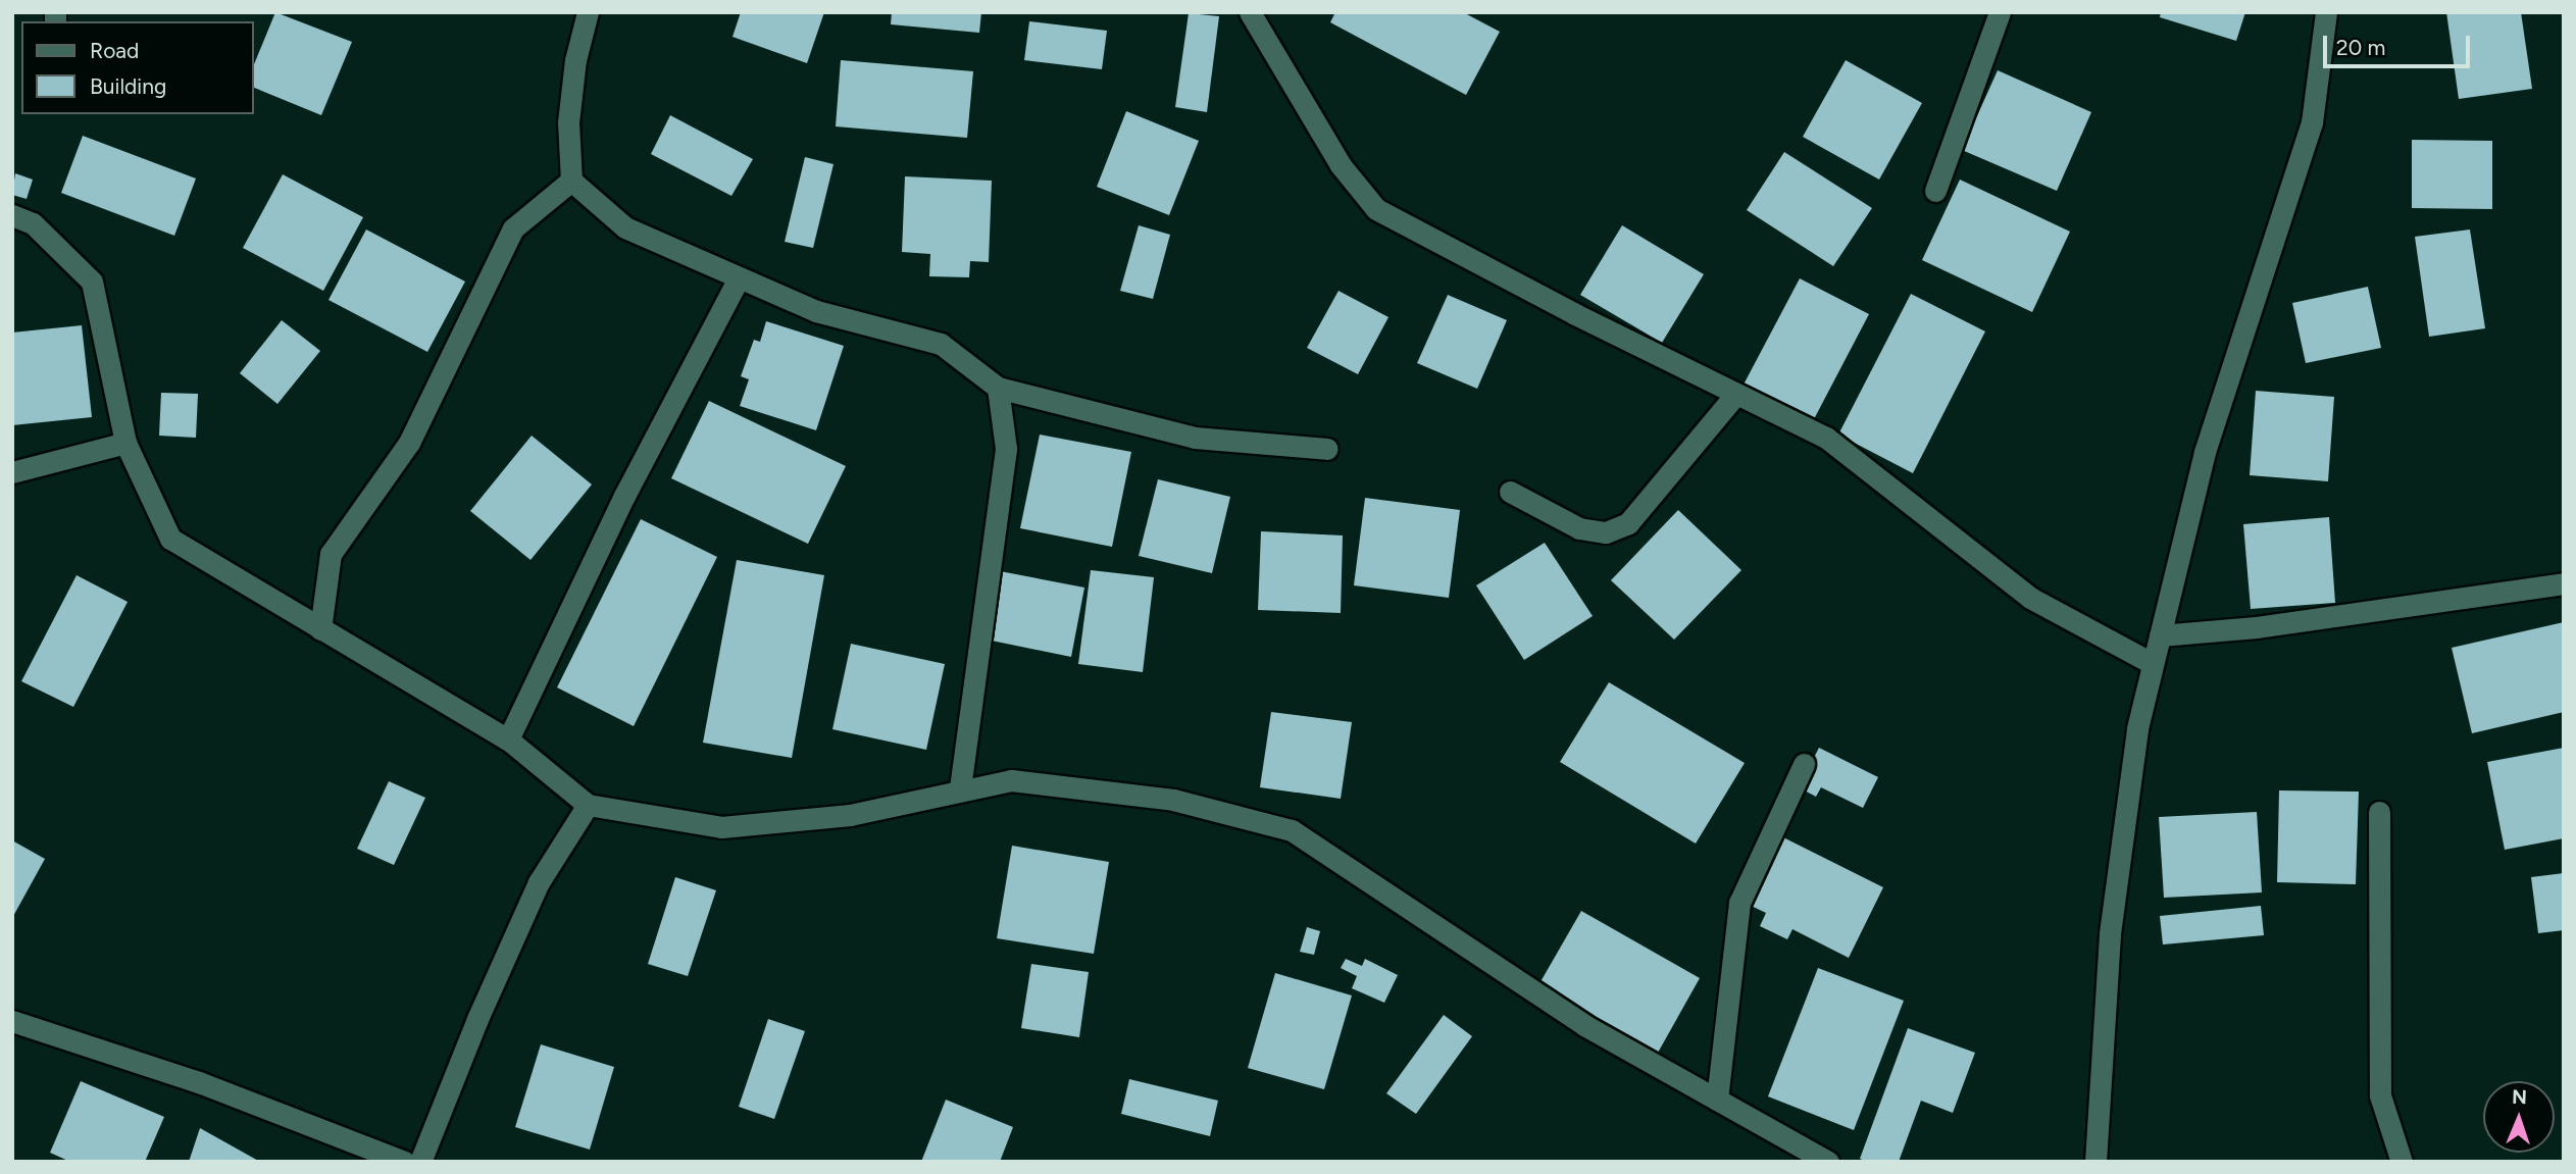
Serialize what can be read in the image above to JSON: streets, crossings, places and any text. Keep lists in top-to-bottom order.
{
  "legend": ["Road", "Building"],
  "scale_bar": "20 m",
  "north": "top"
}
